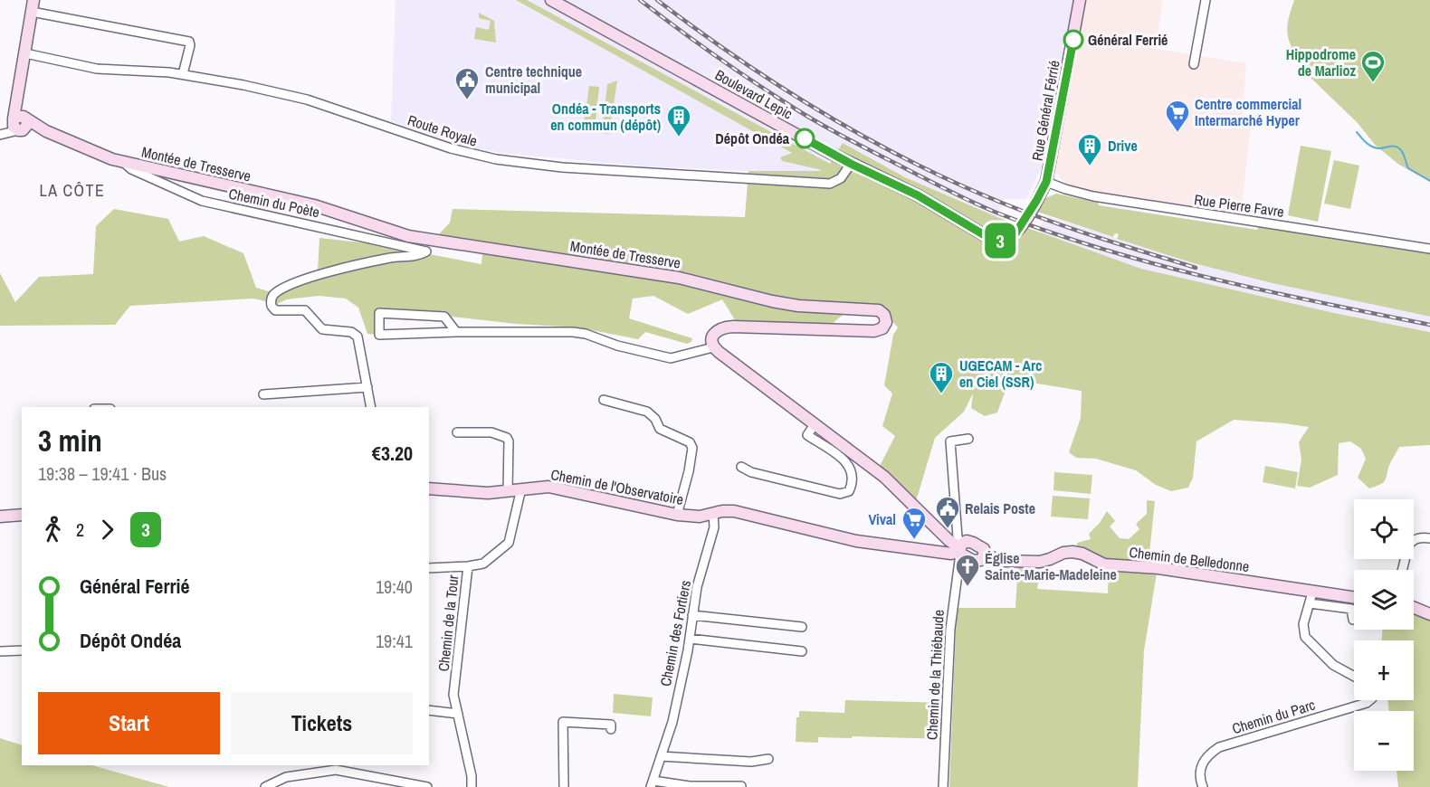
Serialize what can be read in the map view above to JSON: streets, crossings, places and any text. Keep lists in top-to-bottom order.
{
  "streets": {
    "street": [
      "Boulevard Lepic",
      "Rue Général Férrié",
      "Route Royale",
      "Montée de Tresserve",
      "Chemin du Poète",
      "Rue Pierre Favre",
      "Chemin de l'Observatoire",
      "Chemin de Belledonne",
      "Chemin de la Tour",
      "Chemin des Fortiers",
      "Chemin de la Thiébaude",
      "Chemin du Parc"
    ]
  },
  "crossings": [
    ["Boulevard Lepic", "Rue Général Férrié"],
    ["Boulevard Lepic", "Route Royale"],
    ["Rue Général Férrié", "Rue Pierre Favre"],
    ["Montée de Tresserve", "Chemin du Poète"],
    ["Chemin de l'Observatoire", "Chemin des Fortiers"],
    ["Chemin de l'Observatoire", "Chemin de la Thiébaude"]
  ],
  "districts": ["LA CÔTE"],
  "places": {
    "other": ["Général Ferrié", "Dépôt Ondéa"],
    "sports": ["Hippodrome de Marlioz"],
    "public building": ["Centre technique municipal", "Relais Poste"],
    "supermarket": ["Centre commercial Intermarché Hyper", "Vival"],
    "building": ["Ondéa - Transports en commun (dépôt)", "Drive", "UGECAM - Arc en Ciel (SSR)"],
    "church": ["Église Sainte-Marie-Madeleine"]
  },
  "lines": ["bus line 3"],
  "page": {
    "on_map": "3",
    "heading": ["3 min", "19:38 – 19:41 · Bus", "€3.20"],
    "map_buttons": ["+", "−"],
    "legs": ["2", "3"],
    "list": [
      {
        "name": "Général Ferrié",
        "value": "19:40"
      },
      {
        "name": "Dépôt Ondéa",
        "value": "19:41"
      }
    ],
    "buttons": ["Start", "Tickets"]
  }
}
